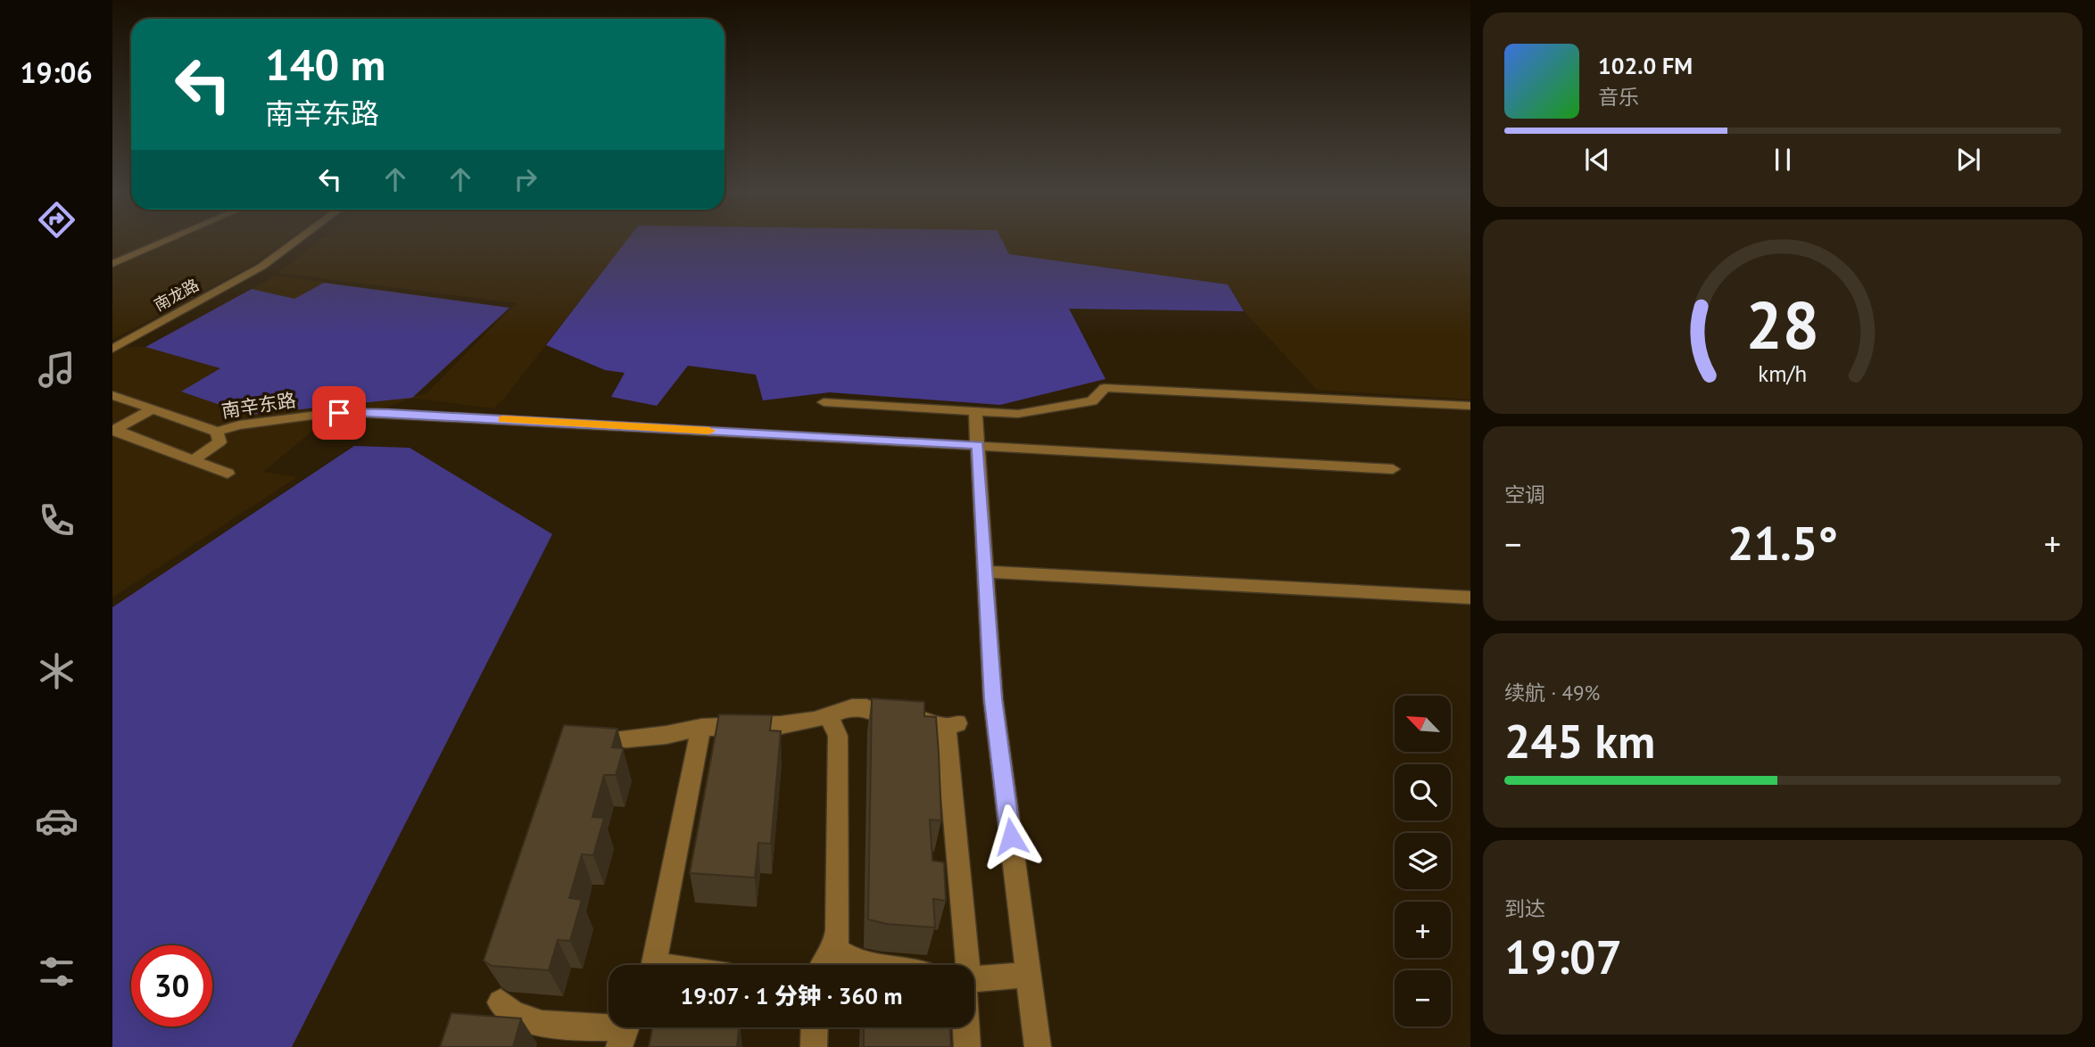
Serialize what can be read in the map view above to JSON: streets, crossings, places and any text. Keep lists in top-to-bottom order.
{
  "streets": {
    "street": ["南龙路", "南辛东路"]
  },
  "north": "top left",
  "page": {
    "tabs": "19:06",
    "turn": ["140 m", "南辛东路"],
    "song": ["102.0 FM", "音乐"],
    "tile": [
      "空调",
      ["续航 · 49%", "245 km"],
      ["到达", "19:07"]
    ],
    "heat": ["−", "21.5°", "+"],
    "map_buttons": ["+", "−"],
    "limit": "30",
    "trip": "19:07 · 1 分钟 · 360 m",
    "gauge": ["28", "km/h"]
  }
}
